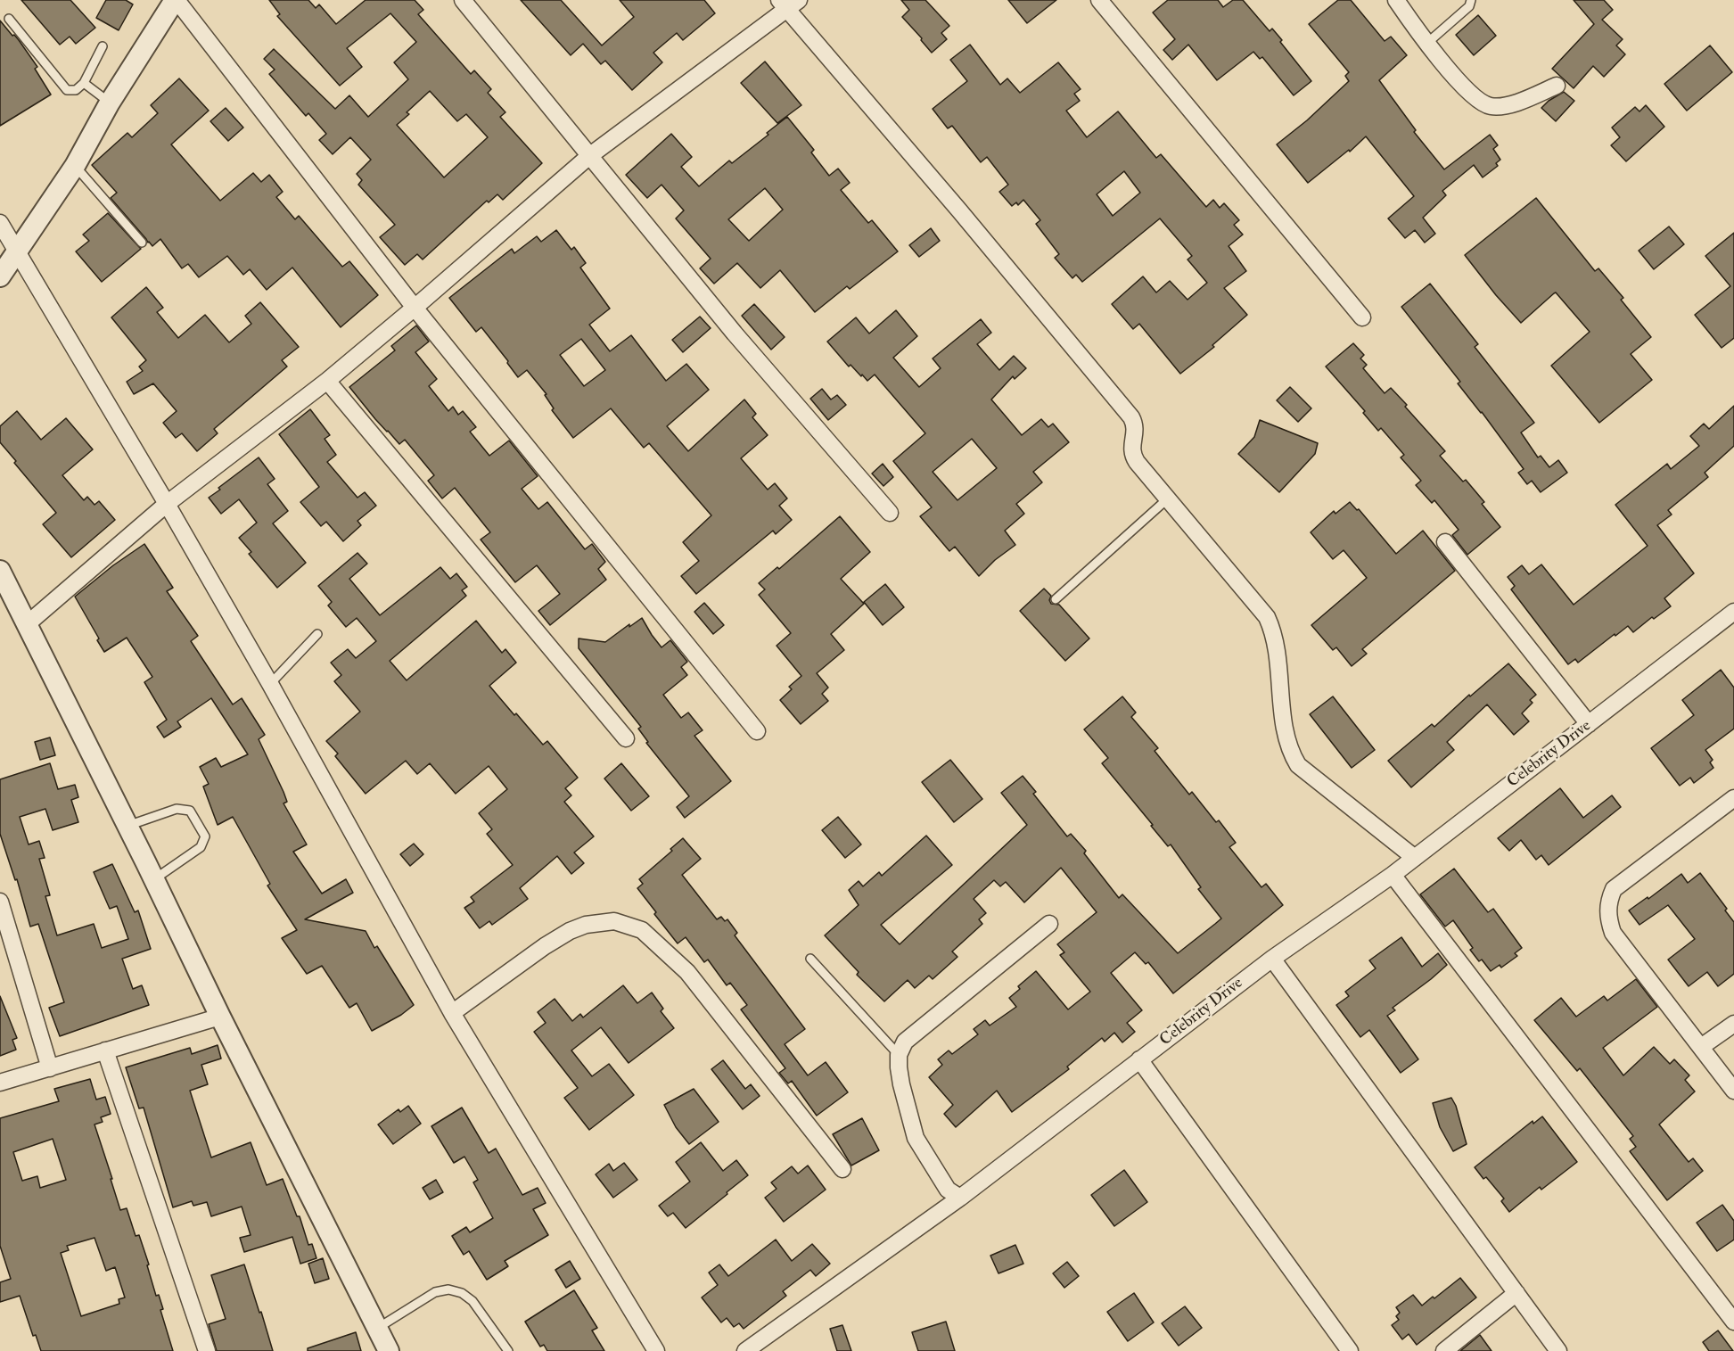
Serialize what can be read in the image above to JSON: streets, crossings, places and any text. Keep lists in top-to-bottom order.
{
  "streets": {
    "street": ["Celebrity Drive"]
  }
}
